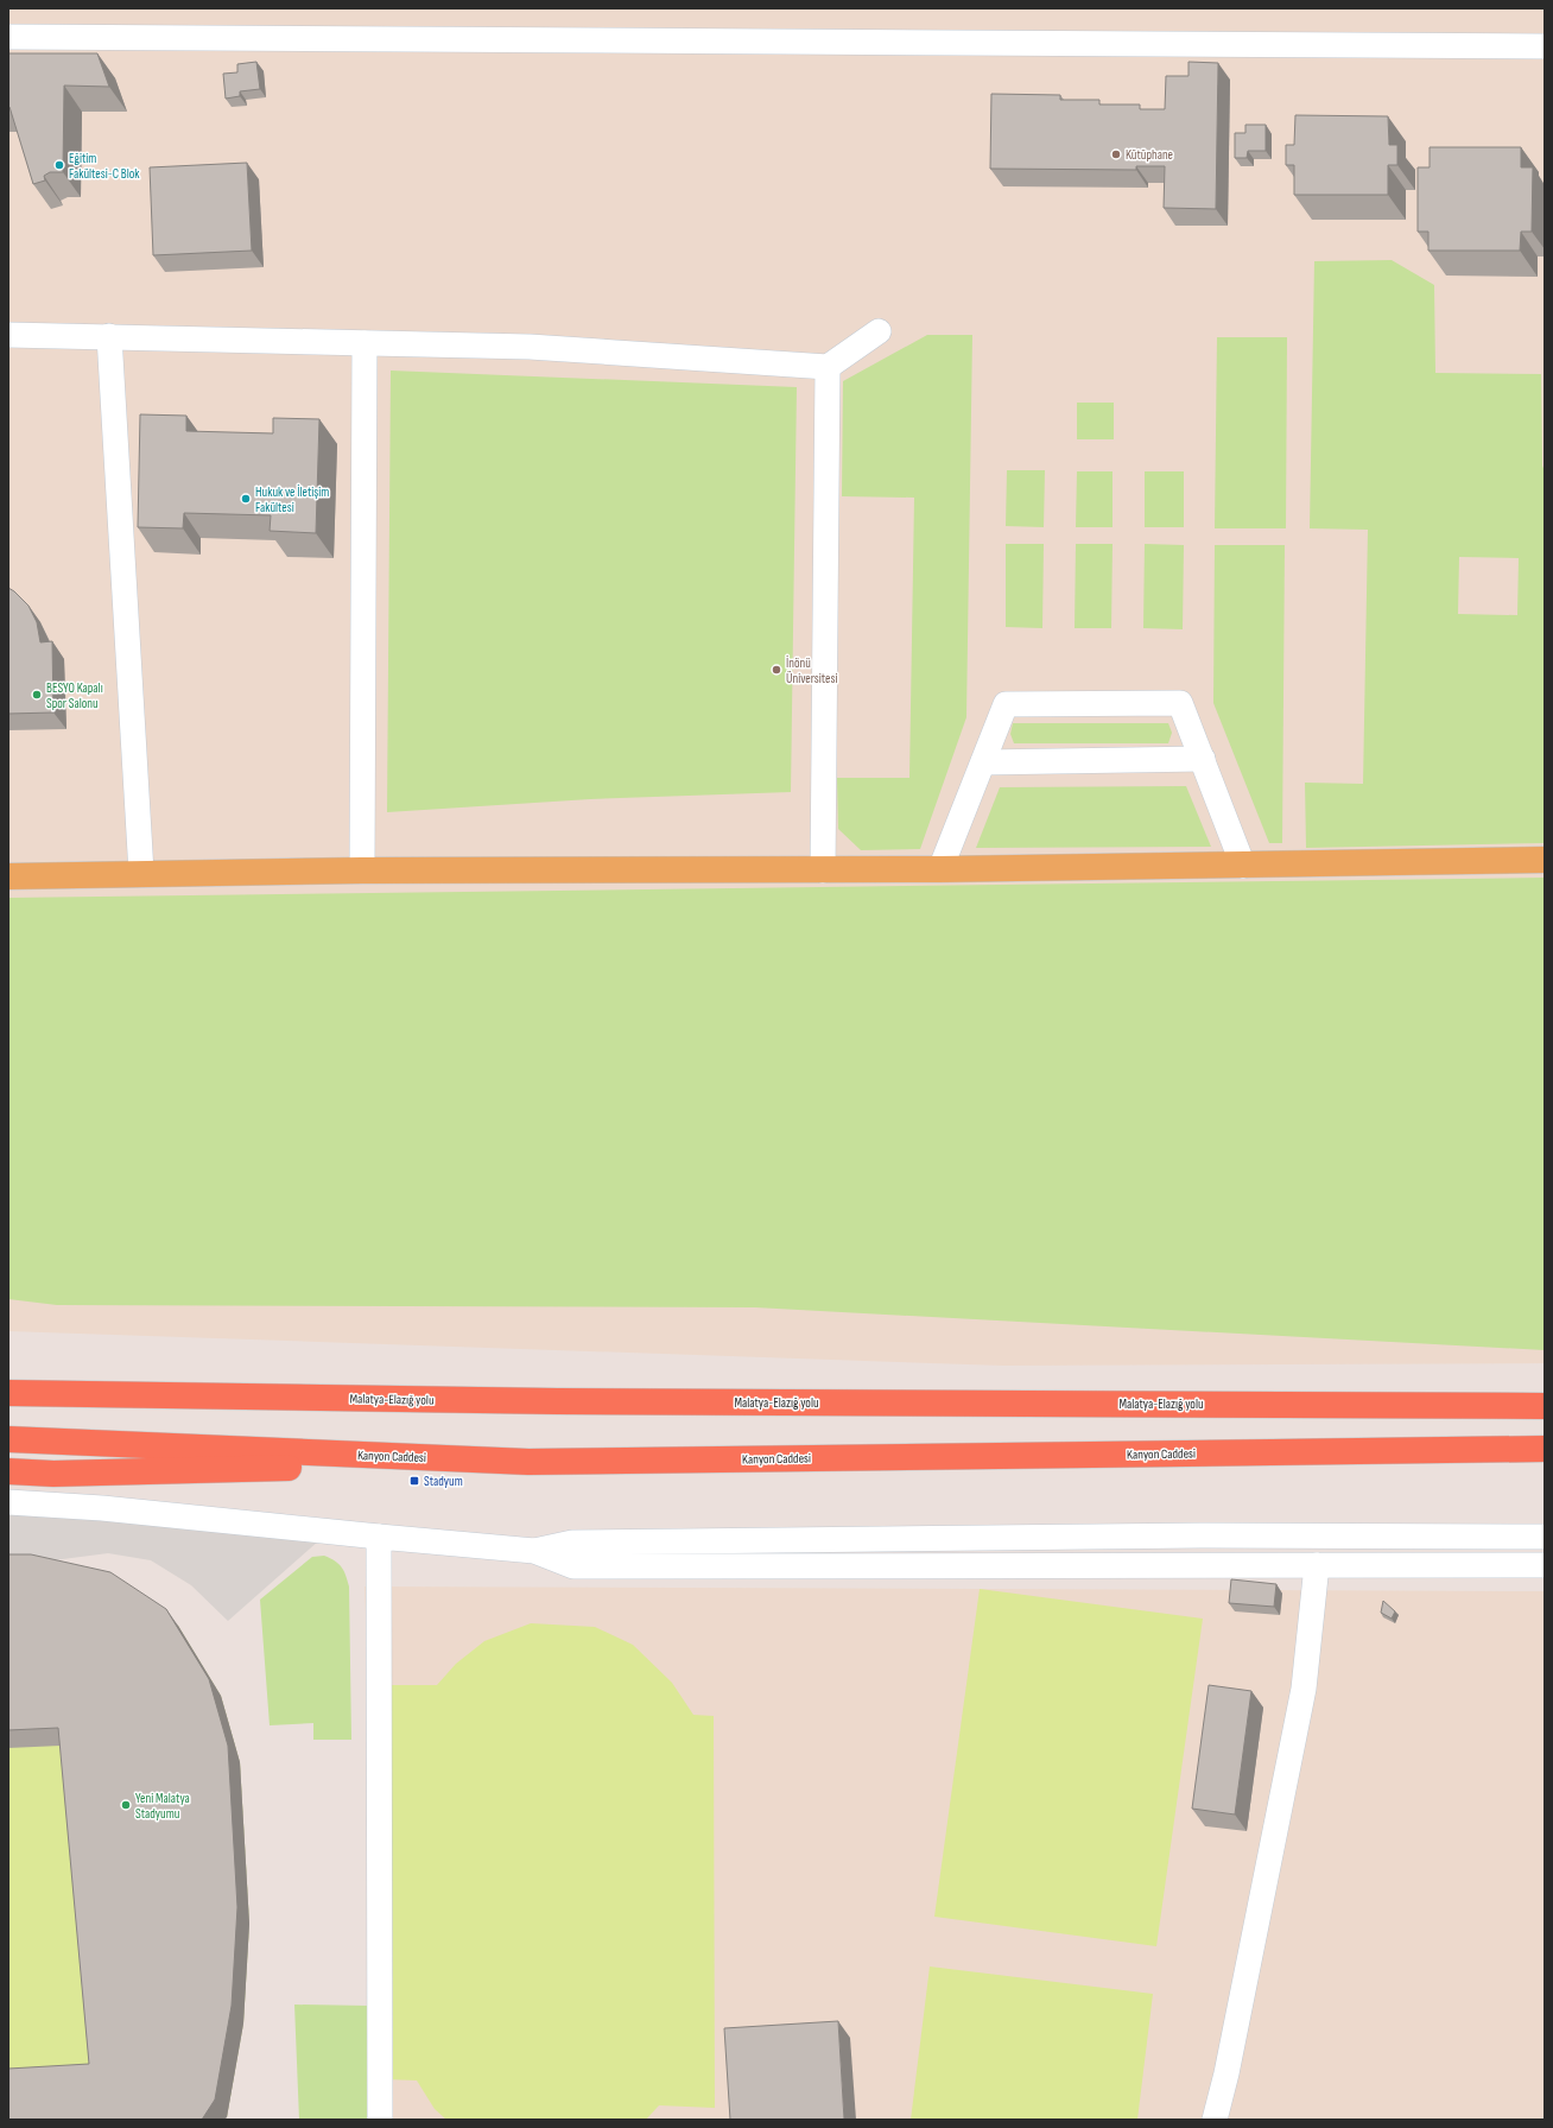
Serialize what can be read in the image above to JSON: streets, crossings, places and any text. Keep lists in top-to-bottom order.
{
  "streets": {
    "highway": ["Malatya-Elazığ yolu", "Kanyon Caddesi"]
  },
  "places": {
    "other": [
      "Kütüphane",
      "Eğitim Fakültesi-C Blok",
      "Hukuk ve İletişim Fakültesi",
      "İnönü Üniversitesi",
      "BESYO Kapalı Spor Salonu",
      "Yeni Malatya Stadyumu"
    ],
    "transit": ["Stadyum"]
  }
}
